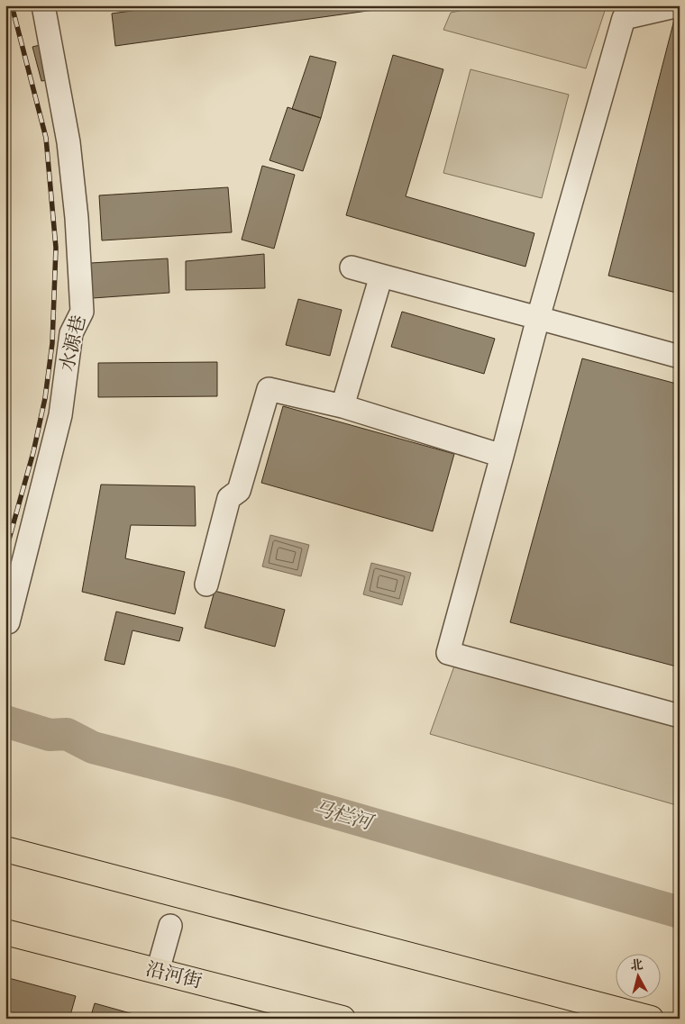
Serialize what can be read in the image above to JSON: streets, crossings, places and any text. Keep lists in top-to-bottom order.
{
  "streets": {
    "main road": ["沿河街"],
    "street": ["水源巷"]
  },
  "water": ["马栏河"],
  "north": "top"
}
